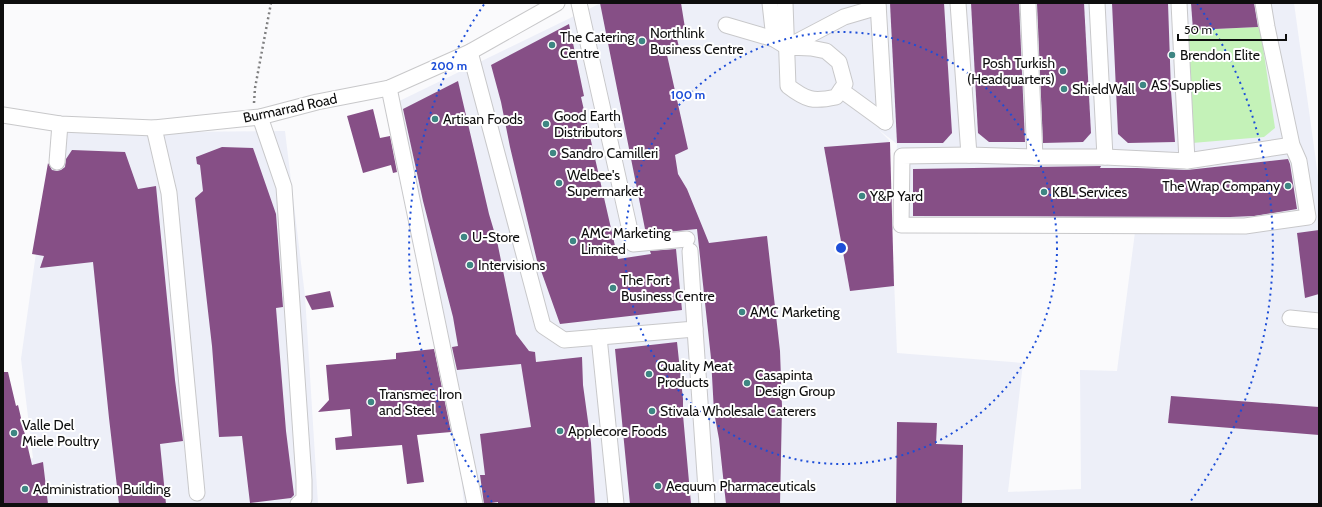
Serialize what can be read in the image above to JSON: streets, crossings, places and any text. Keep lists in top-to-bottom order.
{
  "streets": {
    "street": ["Burmarrad Road"]
  },
  "places": [
    "Northlink Business Centre",
    "The Catering Centre",
    "Brendon Elite",
    "Posh Turkish (Headquarters)",
    "AS Supplies",
    "ShieldWall",
    "Artisan Foods",
    "Good Earth Distributors",
    "Sandro Camilleri",
    "Welbee's Supermarket",
    "The Wrap Company",
    "KBL Services",
    "Y&P Yard",
    "U-Store",
    "AMC Marketing Limited",
    "Intervisions",
    "The Fort Business Centre",
    "AMC Marketing",
    "Quality Meat Products",
    "Casapinta Design Group",
    "Transmec Iron and Steel",
    "Stivala Wholesale Caterers",
    "Applecore Foods",
    "Valle Del Miele Poultry",
    "Aequum Pharmaceuticals",
    "Administration Building"
  ],
  "scale_bar": "50 m",
  "rings": ["200 m", "100 m"]
}
